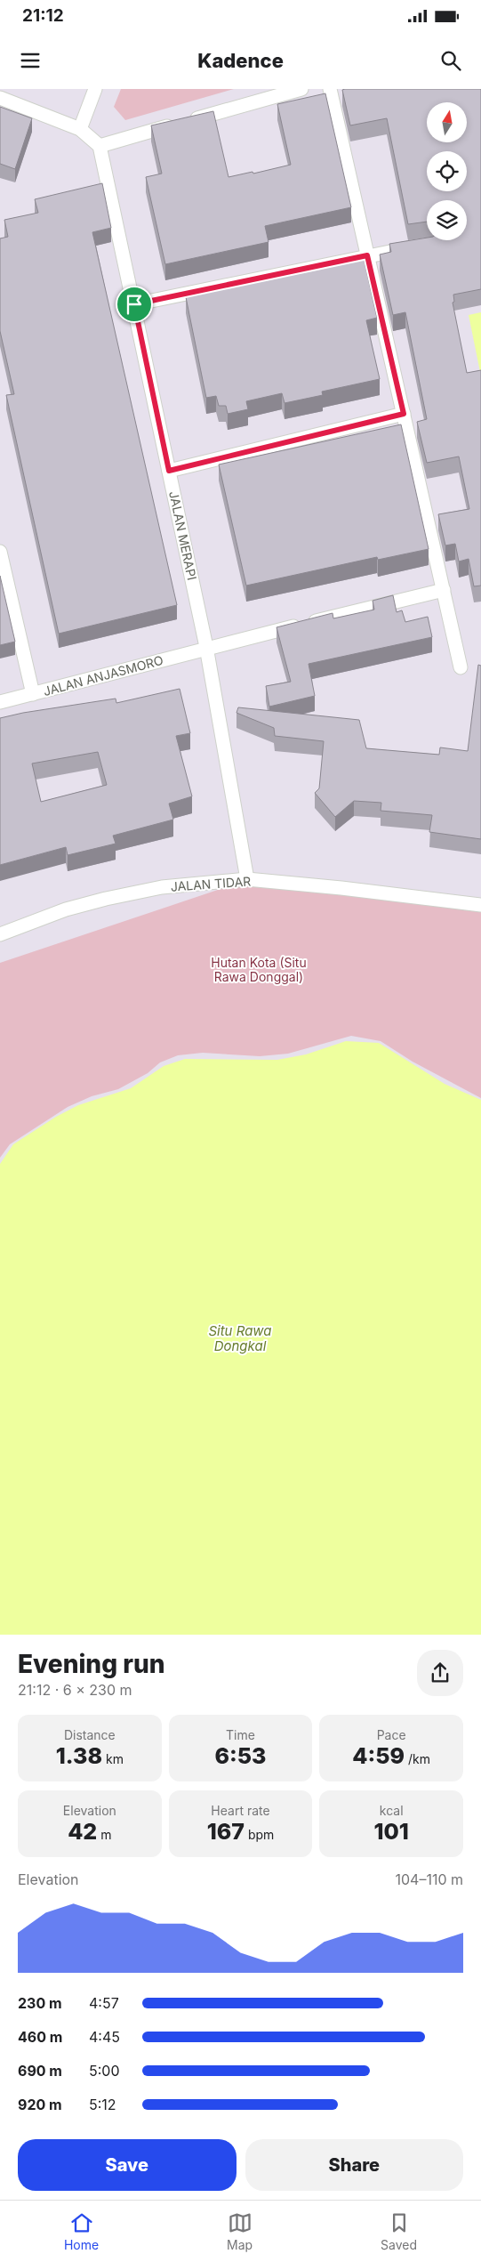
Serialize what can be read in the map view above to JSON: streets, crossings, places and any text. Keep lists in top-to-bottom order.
{
  "streets": {
    "street": ["JALAN MERAPI", "JALAN ANJASMORO", "JALAN TIDAR"]
  },
  "crossings": [
    ["JALAN MERAPI", "JALAN ANJASMORO"],
    ["JALAN MERAPI", "JALAN TIDAR"]
  ],
  "water": ["Situ Rawa Dongkal"],
  "parks": ["Hutan Kota (Situ Rawa Donggal)"],
  "north": "top",
  "page": {
    "status": "21:12",
    "header": "Kadence",
    "heading": ["Evening run", "21:12 · 6 × 230 m"],
    "stats": [
      ["Distance", "1.38 km"],
      ["Time", "6:53"],
      ["Pace", "4:59 /km"],
      ["Elevation", "42 m"],
      ["Heart rate", "167 bpm"],
      ["kcal", "101"]
    ],
    "chart": ["Elevation", "104–110 m"],
    "list": [
      {
        "name": "230 m",
        "note": "4:57"
      },
      {
        "name": "460 m",
        "note": "4:45"
      },
      {
        "name": "690 m",
        "note": "5:00"
      },
      {
        "name": "920 m",
        "note": "5:12"
      }
    ],
    "buttons": ["Save", "Share"],
    "tabs": ["Home", "Map", "Saved"]
  }
}
